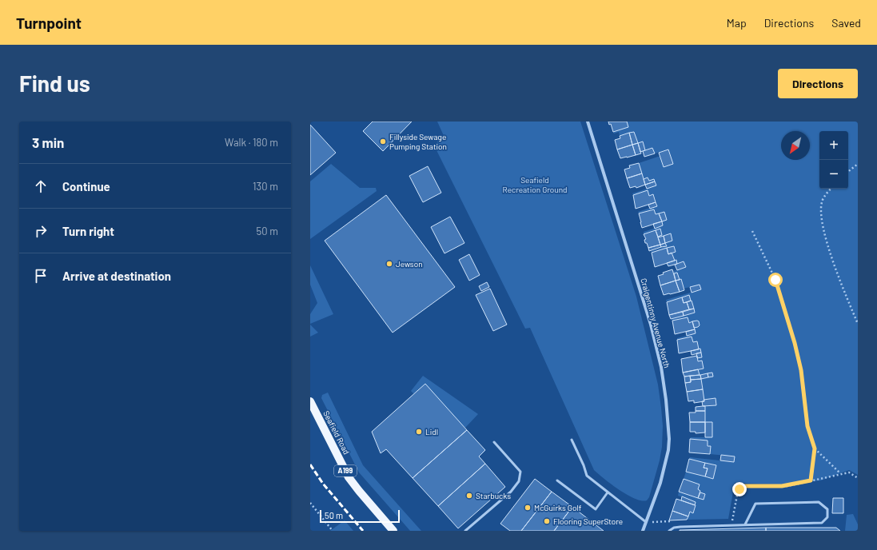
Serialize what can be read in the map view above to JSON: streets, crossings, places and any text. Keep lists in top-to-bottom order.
{
  "streets": {
    "main road": ["Seafield Road", "A199"],
    "street": ["Craigentinny Avenue North"]
  },
  "parks": ["Seafield Recreation Ground"],
  "places": [
    "Fillyside Sewage Pumping Station",
    "Jewson",
    "Lidl",
    "Starbucks",
    "McGuirks Golf",
    "Flooring SuperStore"
  ],
  "scale_bar": "50 m",
  "north": "bottom left",
  "page": {
    "header": "Turnpoint",
    "nav": ["Map", "Directions", "Saved"],
    "buttons": "Directions",
    "title": "Find us",
    "heading": ["3 min", "Walk · 180 m"],
    "map_buttons": ["+", "−"],
    "list": [
      ["Continue", "130 m"],
      ["Turn right", "50 m"],
      "Arrive at destination"
    ],
    "scale": "50 m"
  }
}
